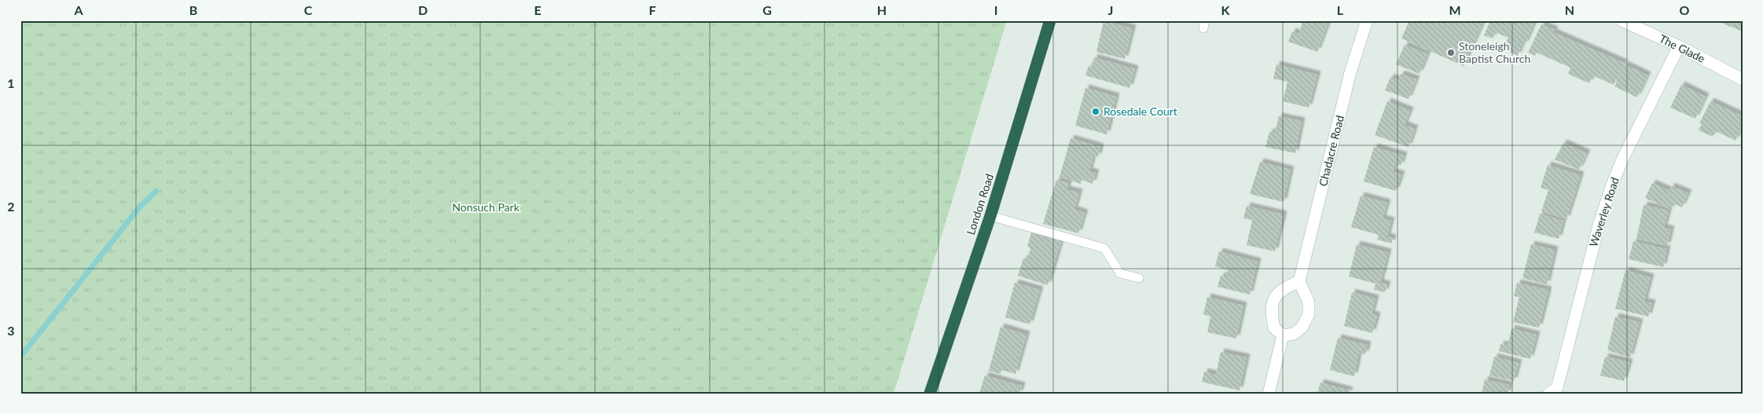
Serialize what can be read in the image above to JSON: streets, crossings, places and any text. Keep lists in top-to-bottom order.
{
  "streets": {
    "highway": ["London Road"],
    "street": ["The Glade", "Chadacre Road", "Waverley Road"]
  },
  "crossings": [
    ["The Glade", "Waverley Road"]
  ],
  "parks": ["Nonsuch Park"],
  "places": ["Stoneleigh Baptist Church", "Rosedale Court"],
  "grid": {
    "columns": [
      "A",
      "B",
      "C",
      "D",
      "E",
      "F",
      "G",
      "H",
      "I",
      "J",
      "K",
      "L",
      "M",
      "N",
      "O"
    ],
    "rows": ["1", "2", "3"]
  }
}
